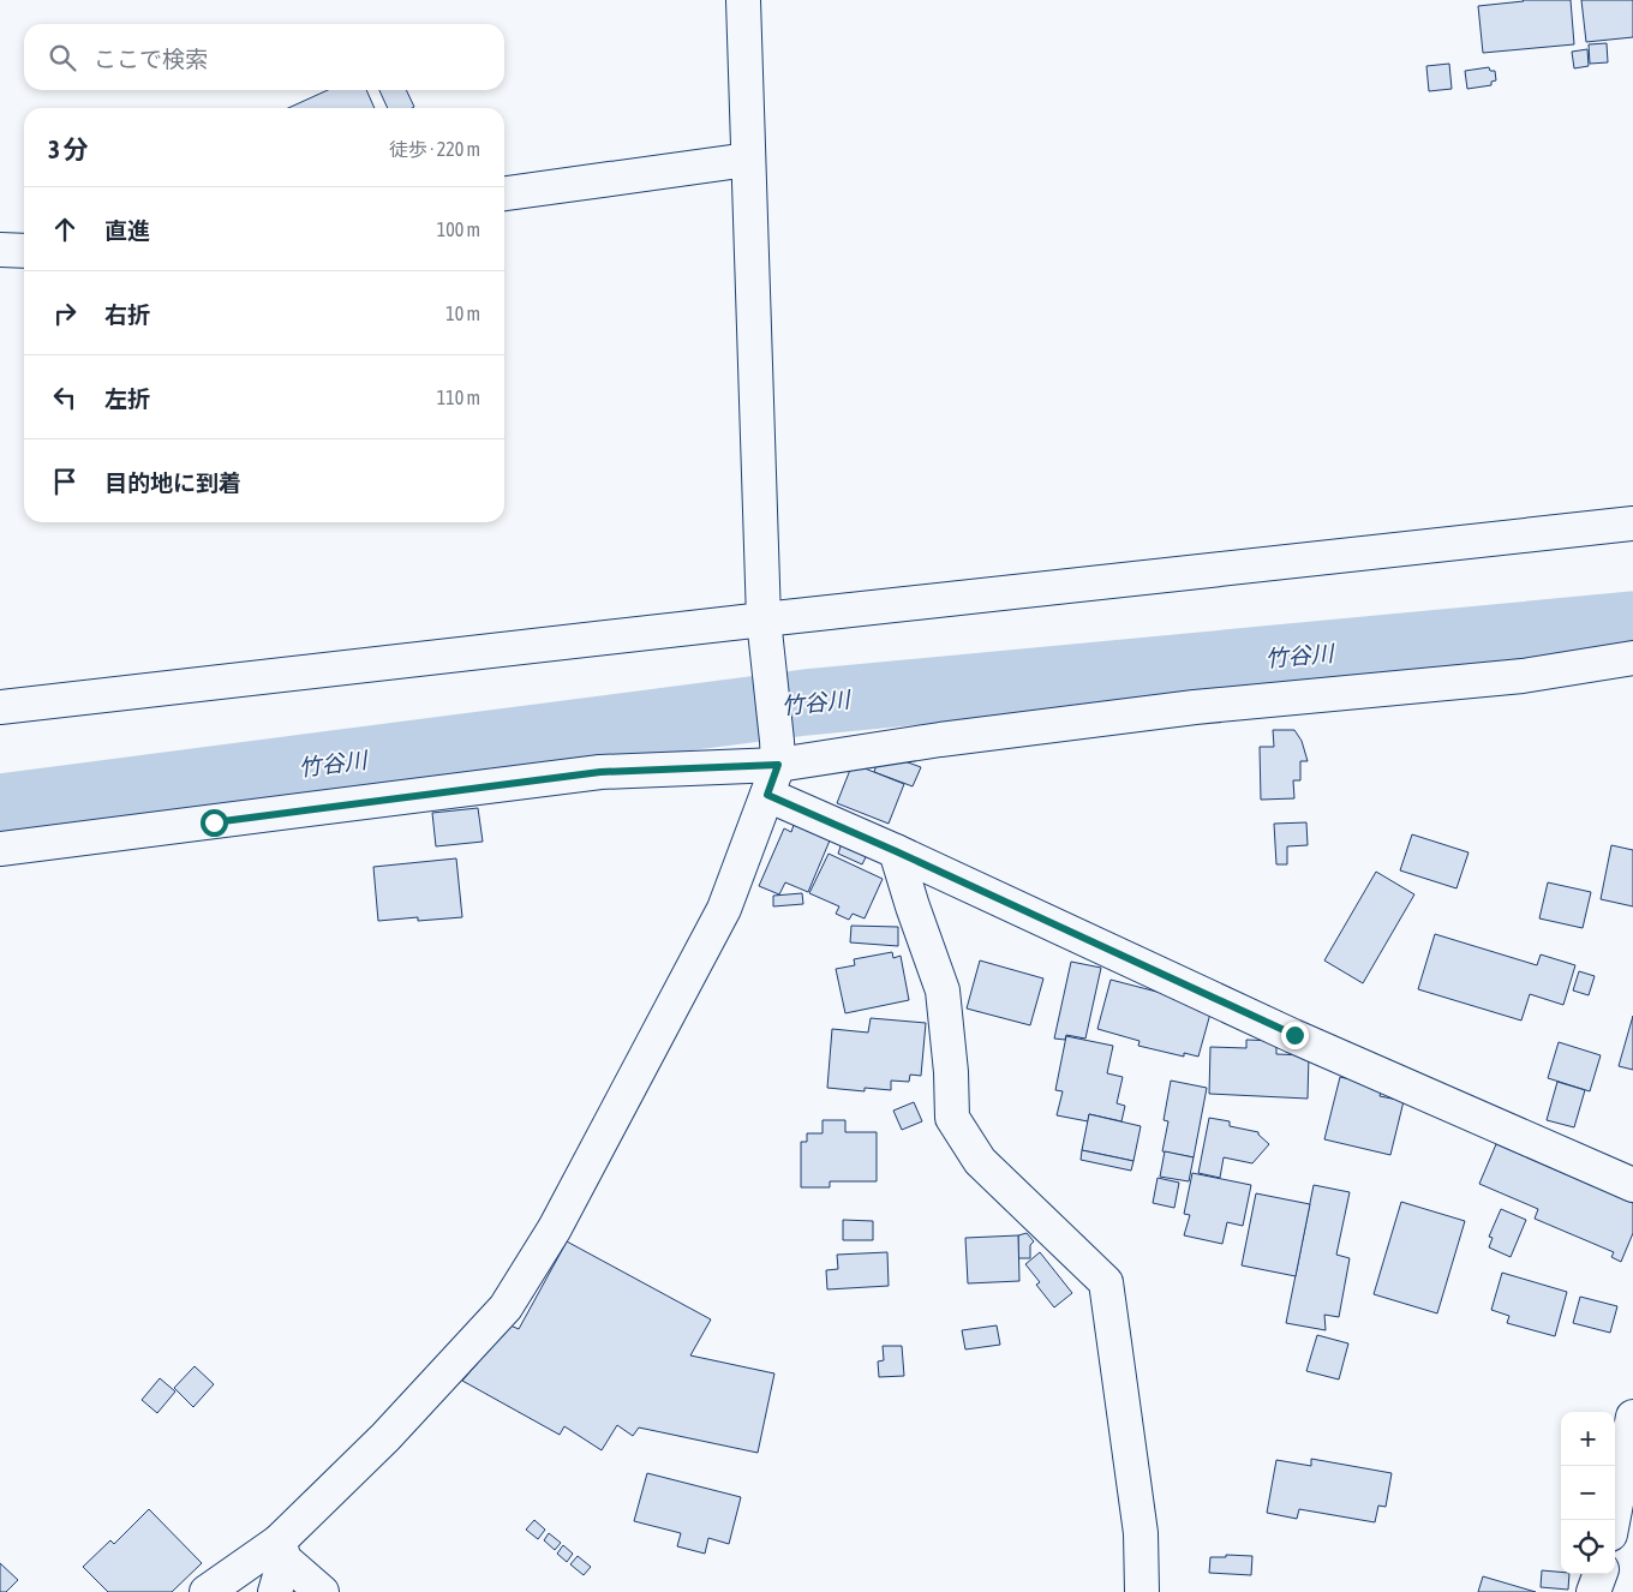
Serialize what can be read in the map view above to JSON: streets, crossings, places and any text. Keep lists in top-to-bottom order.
{
  "water": ["竹谷川"],
  "page": {
    "search": "ここで検索",
    "heading": ["3 分", "徒歩 · 220 m"],
    "list": [
      ["直進", "100 m"],
      ["右折", "10 m"],
      ["左折", "110 m"],
      "目的地に到着"
    ],
    "map_buttons": ["+", "−"]
  }
}
